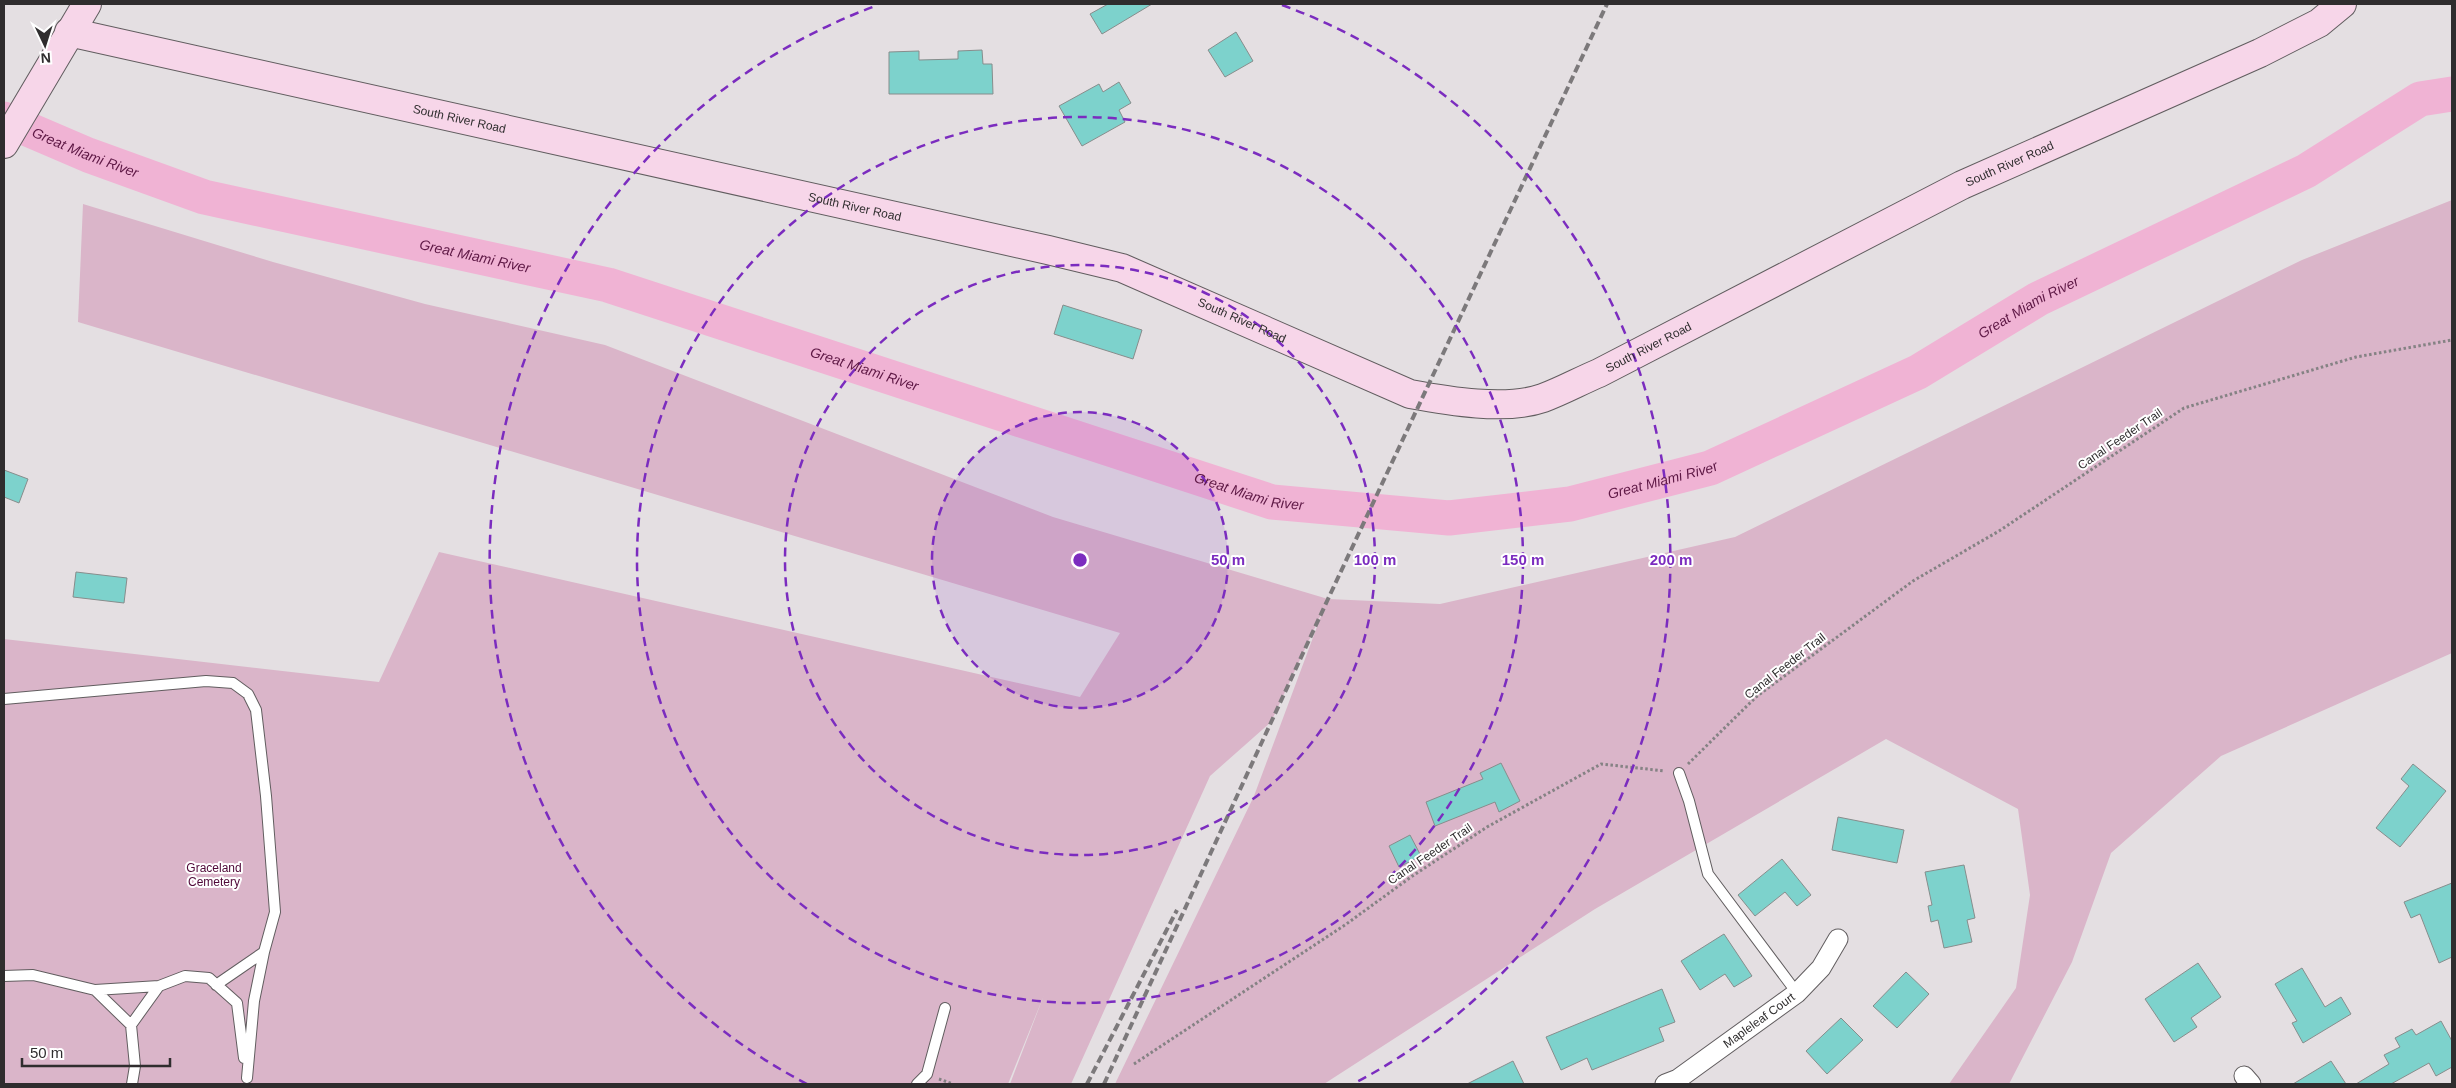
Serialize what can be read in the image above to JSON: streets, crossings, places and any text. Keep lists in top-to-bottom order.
{
  "streets": {
    "street": ["South River Road", "Mapleleaf Court"],
    "path": ["Canal Feeder Trail"]
  },
  "water": ["Great Miami River"],
  "parks": ["Graceland Cemetery"],
  "scale_bar": "50 m",
  "north": "bottom",
  "rings": [
    "50 m",
    "100 m",
    "150 m",
    "200 m"
  ]
}
